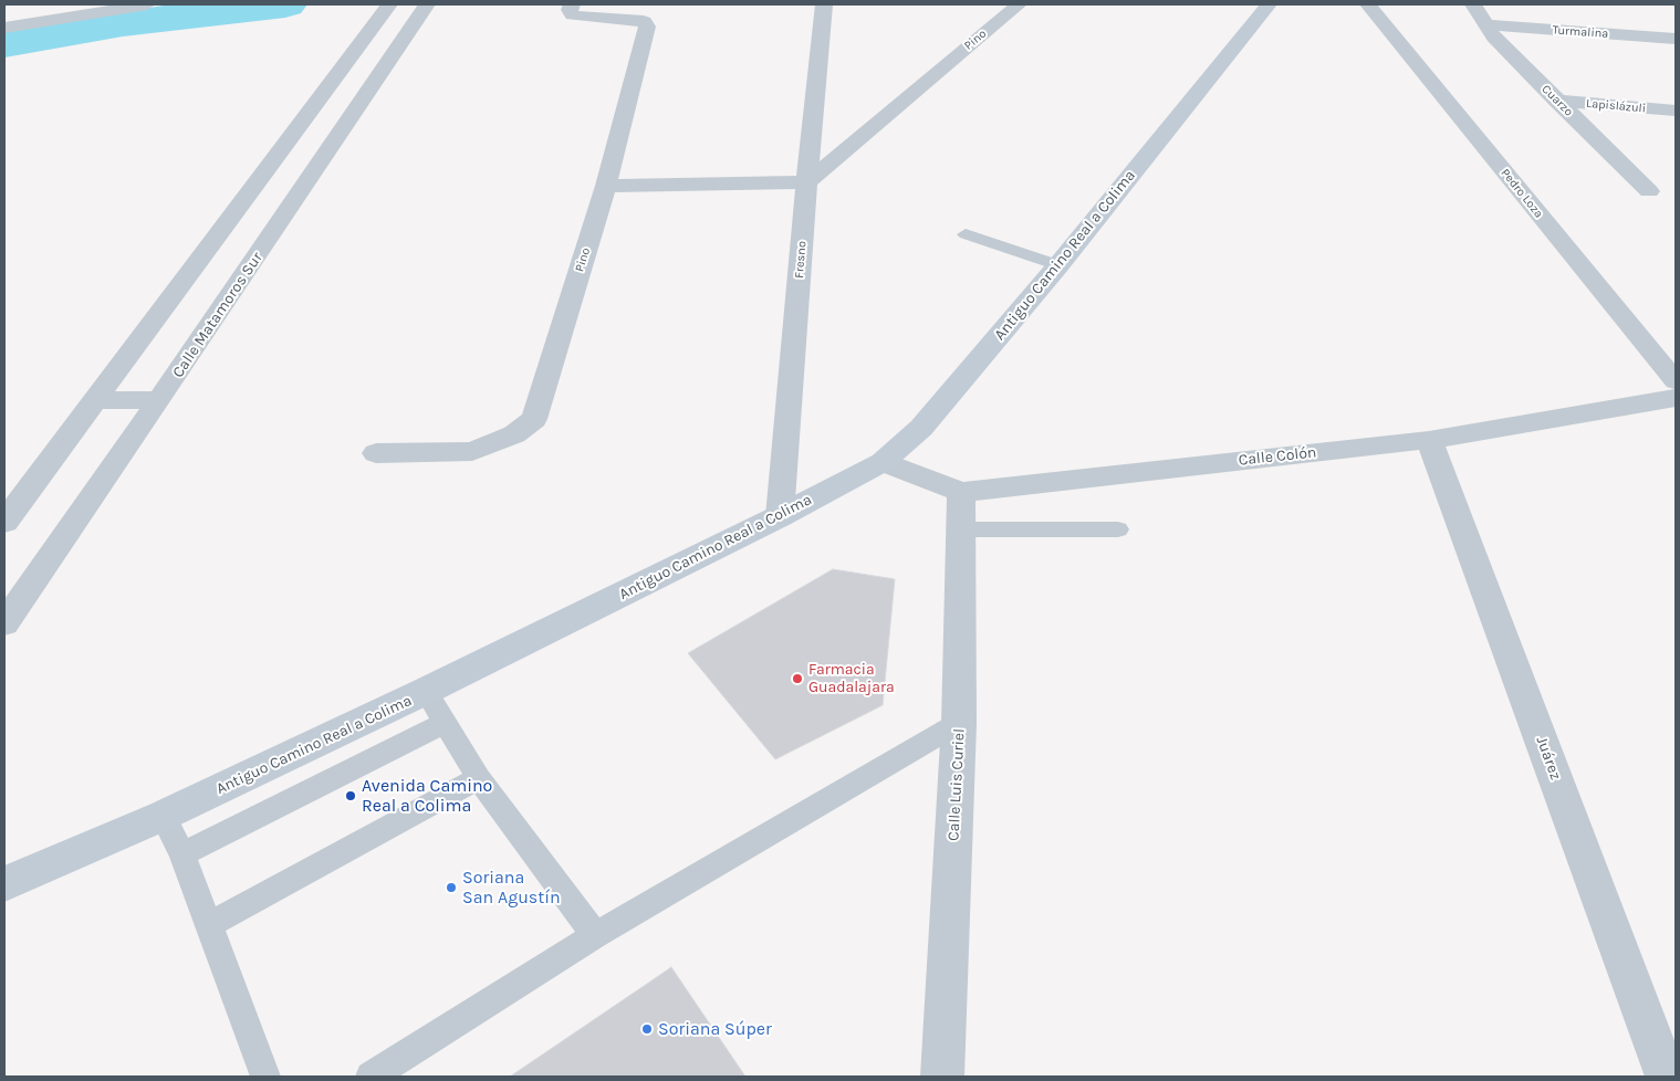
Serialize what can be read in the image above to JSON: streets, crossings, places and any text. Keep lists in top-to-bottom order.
{
  "streets": {
    "main road": ["Antiguo Camino Real a Colima"],
    "street": [
      "Turmalina",
      "Pino",
      "Cuarzo",
      "Lapislázuli",
      "Pedro Loza",
      "Fresno",
      "Calle Matamoros Sur",
      "Calle Colón",
      "Juárez",
      "Calle Luis Curiel"
    ]
  },
  "crossings": [
    ["Turmalina", "Cuarzo"],
    ["Pino", "Fresno"],
    ["Cuarzo", "Lapislázuli"],
    ["Antiguo Camino Real a Colima", "Fresno"],
    ["Antiguo Camino Real a Colima", "Calle Colón"],
    ["Calle Colón", "Juárez"],
    ["Calle Colón", "Calle Luis Curiel"]
  ],
  "places": [
    "Farmacia Guadalajara",
    "Avenida Camino Real a Colima",
    "Soriana San Agustín",
    "Soriana Súper"
  ]
}
